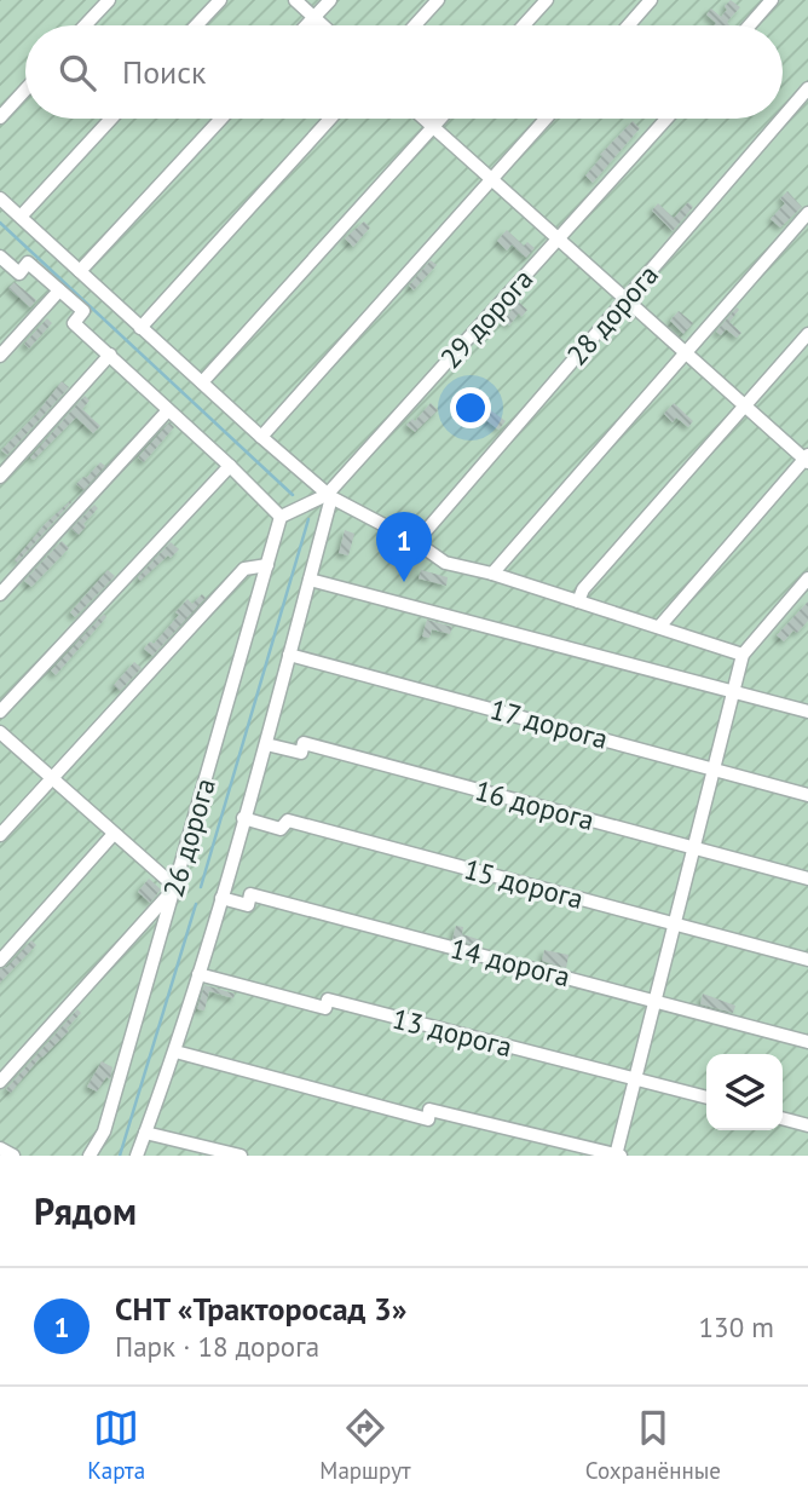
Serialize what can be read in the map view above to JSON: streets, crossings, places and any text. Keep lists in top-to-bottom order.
{
  "streets": {
    "street": [
      "28 дорога",
      "29 дорога",
      "17 дорога",
      "16 дорога",
      "26 дорога",
      "15 дорога",
      "14 дорога",
      "13 дорога"
    ]
  },
  "crossings": [
    ["29 дорога", "26 дорога"]
  ],
  "page": {
    "search": "Поиск",
    "pins": "1",
    "heading": "Рядом",
    "list": [
      {
        "mark": "1",
        "name": "СНТ «Тракторосад 3»",
        "note": "Парк · 18 дорога",
        "value": "130 m"
      }
    ],
    "nav": ["Карта", "Маршрут", "Сохранённые"]
  }
}
